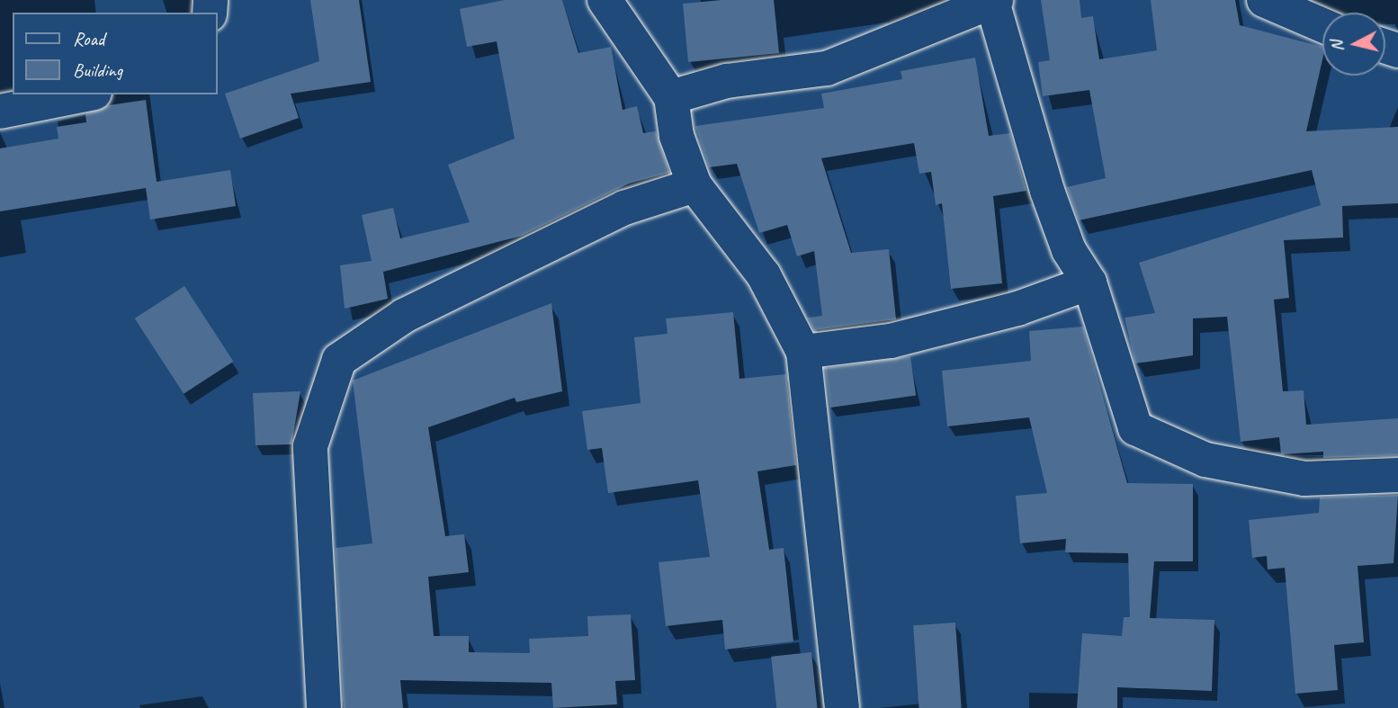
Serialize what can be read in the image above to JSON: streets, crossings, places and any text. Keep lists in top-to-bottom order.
{
  "legend": ["Road", "Building"],
  "north": "left"
}
